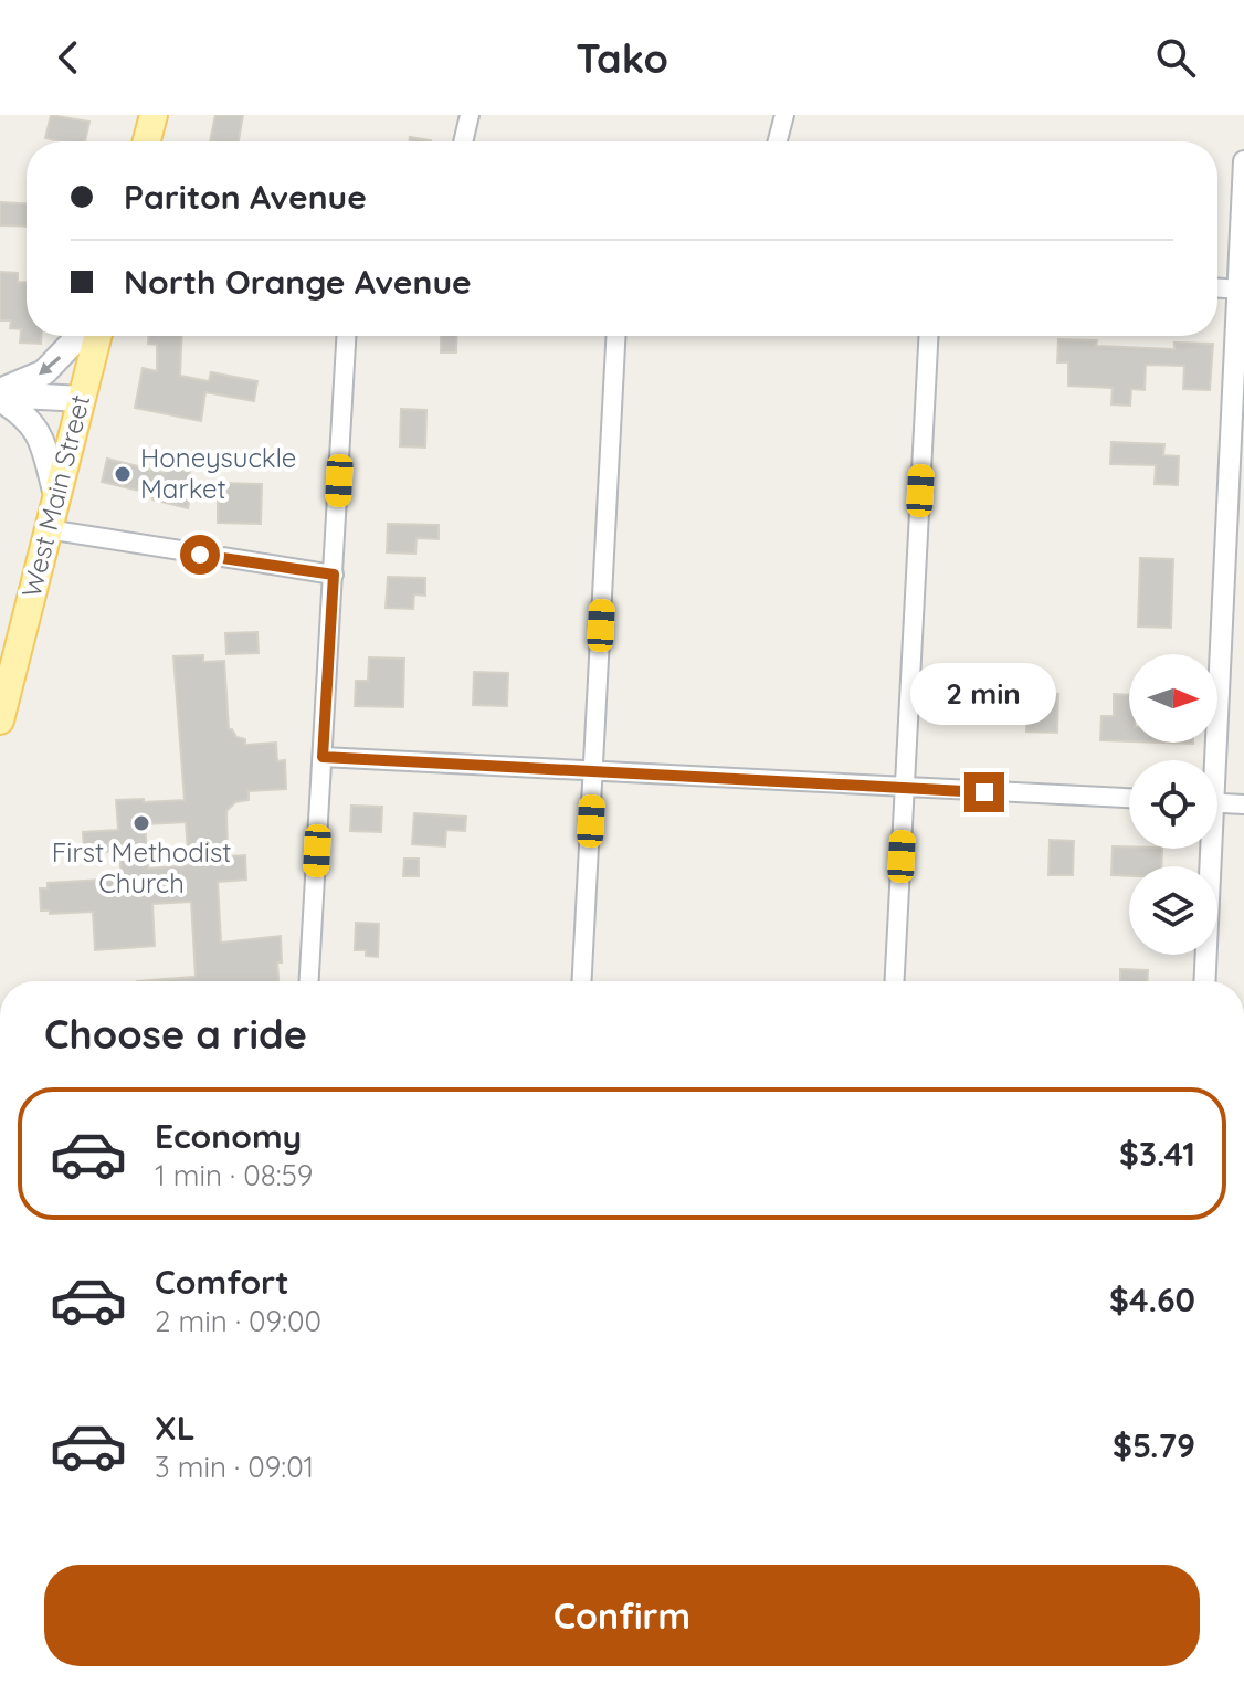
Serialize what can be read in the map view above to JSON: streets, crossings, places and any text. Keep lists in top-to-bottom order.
{
  "streets": {
    "main road": ["West Main Street"]
  },
  "places": ["Honeysuckle Market", "First Methodist Church"],
  "north": "right",
  "page": {
    "header": "Tako",
    "banner": ["Pariton Avenue", "North Orange Avenue"],
    "bubble": "2 min",
    "heading": "Choose a ride",
    "list": [
      {
        "name": "Economy",
        "note": "1 min · 08:59",
        "value": "$3.41"
      },
      {
        "name": "Comfort",
        "note": "2 min · 09:00",
        "value": "$4.60"
      },
      {
        "name": "XL",
        "note": "3 min · 09:01",
        "value": "$5.79"
      }
    ],
    "buttons": "Confirm"
  }
}
